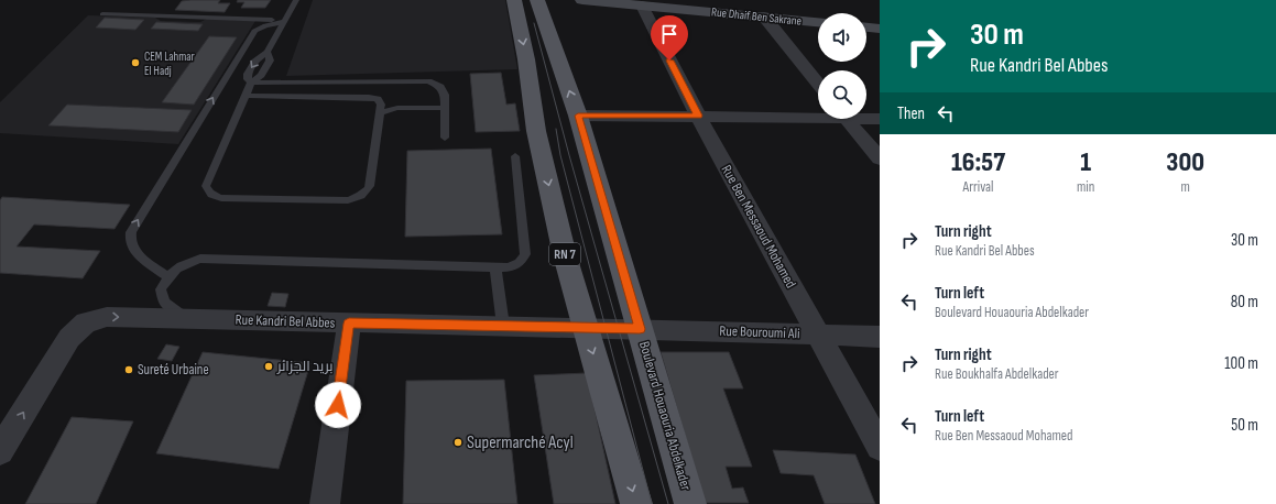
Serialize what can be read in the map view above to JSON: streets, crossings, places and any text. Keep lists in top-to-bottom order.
{
  "streets": {
    "main road": ["Rue Dhaif Ben Sakrane", "RN 7", "Boulevard Houaouria Abdelkader"],
    "street": ["Rue Ben Messaoud Mohamed", "Rue Kandri Bel Abbes", "Rue Bouroumi Ali"]
  },
  "crossings": [
    ["Rue Dhaif Ben Sakrane", "Rue Ben Messaoud Mohamed"],
    ["Rue Ben Messaoud Mohamed", "Rue Bouroumi Ali"],
    ["RN 7", "Rue Kandri Bel Abbes"],
    ["Rue Kandri Bel Abbes", "Rue Bouroumi Ali"],
    ["Rue Kandri Bel Abbes", "Boulevard Houaouria Abdelkader"],
    ["Rue Bouroumi Ali", "Boulevard Houaouria Abdelkader"]
  ],
  "places": [
    "CEM Lahmar El Hadj",
    "بريد الجزائر",
    "Sureté Urbaine",
    "Supermarché Acyl"
  ],
  "page": {
    "turn": ["30 m", "Rue Kandri Bel Abbes"],
    "then": "Then",
    "eta": [
      "16:57",
      "Arrival",
      "1",
      "min",
      "300",
      "m"
    ],
    "list": [
      {
        "name": "Turn right",
        "note": "Rue Kandri Bel Abbes",
        "value": "30 m"
      },
      {
        "name": "Turn left",
        "note": "Boulevard Houaouria Abdelkader",
        "value": "80 m"
      },
      {
        "name": "Turn right",
        "note": "Rue Boukhalfa Abdelkader",
        "value": "100 m"
      },
      {
        "name": "Turn left",
        "note": "Rue Ben Messaoud Mohamed",
        "value": "50 m"
      }
    ]
  }
}
